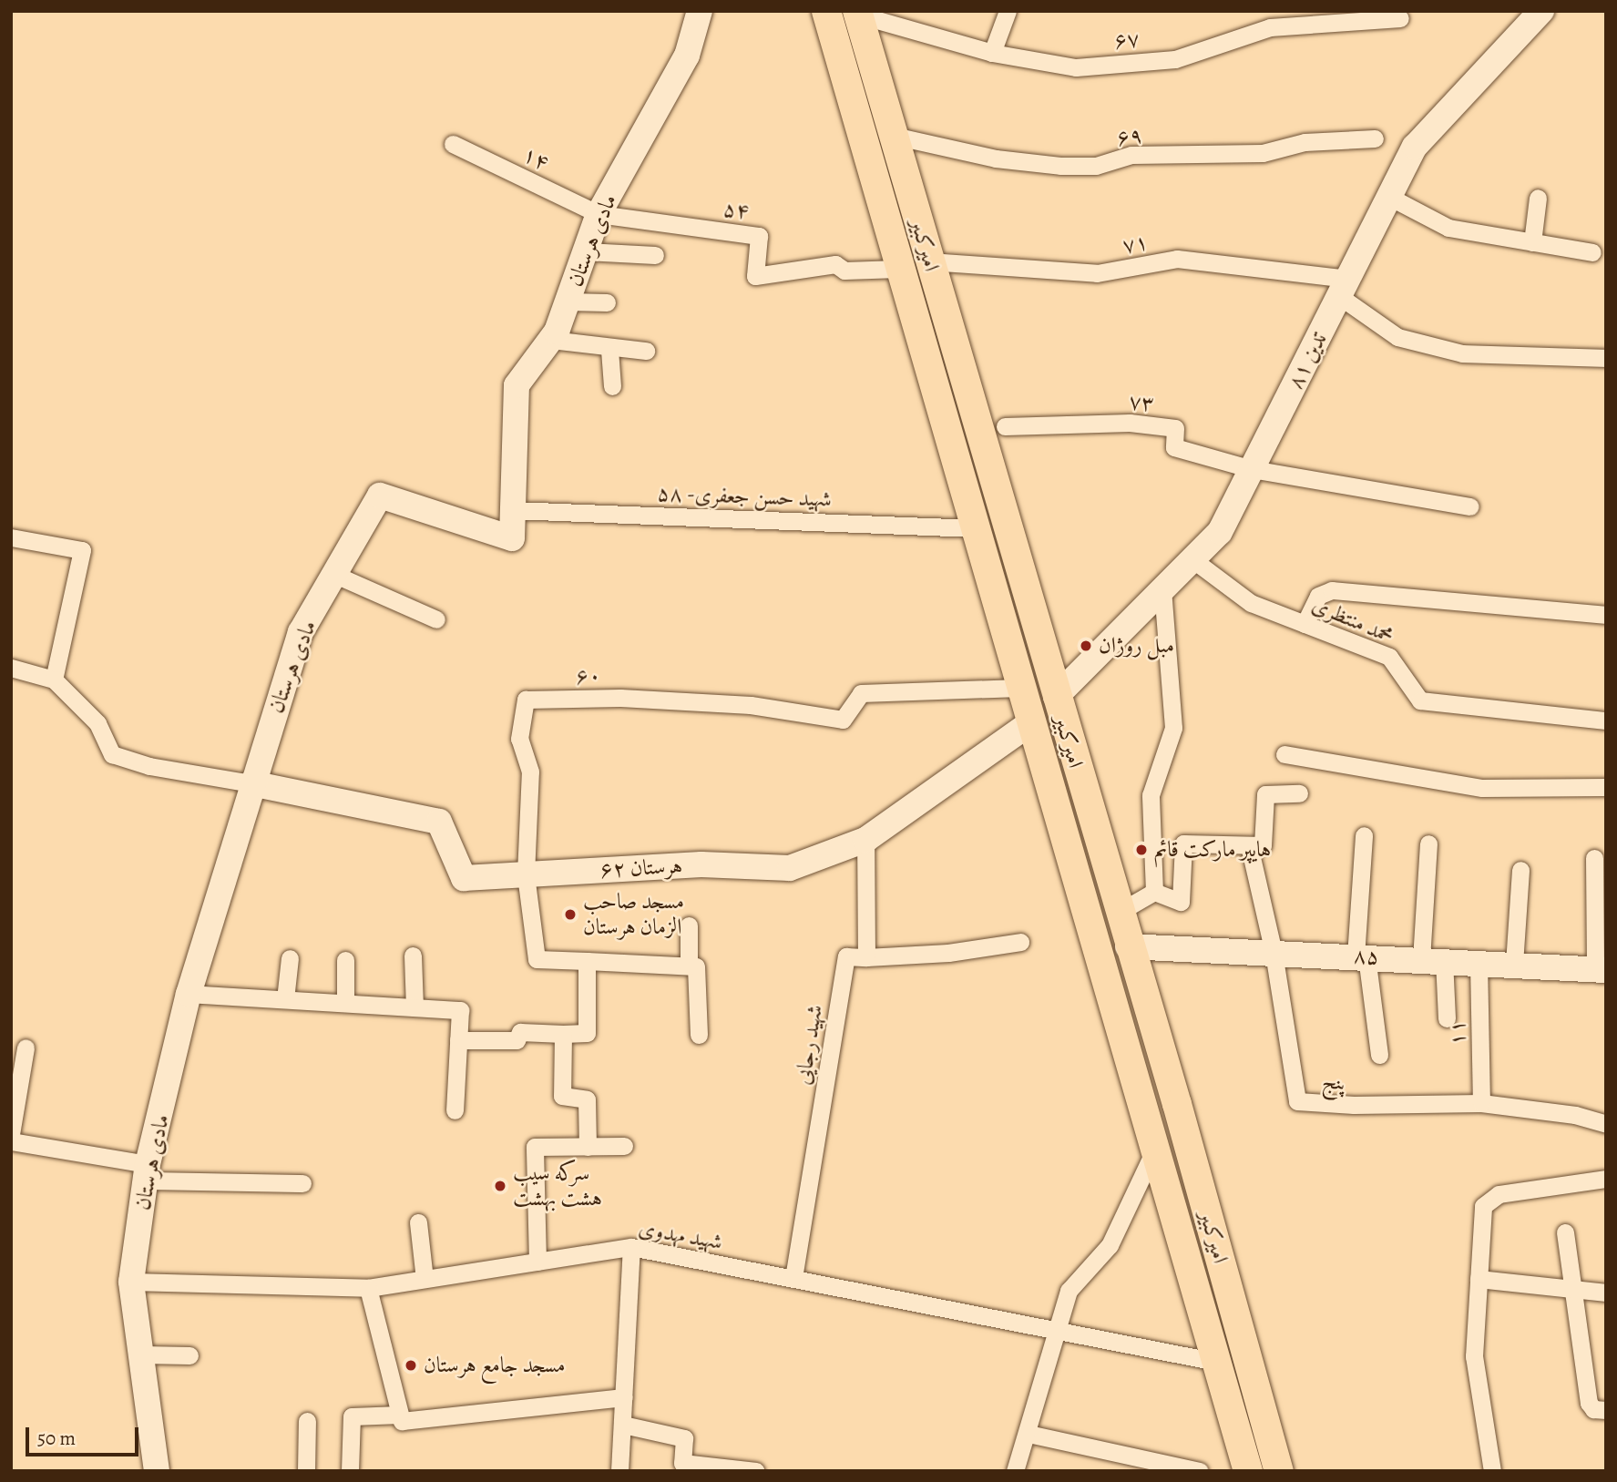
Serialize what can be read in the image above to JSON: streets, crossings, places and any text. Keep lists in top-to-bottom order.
{
  "streets": {
    "main road": ["امیرکبیر"],
    "street": [
      "۶۷",
      "۶۹",
      "۱۴",
      "۵۴",
      "مادی هرستان",
      "۷۱",
      "تدین ۸۱",
      "۷۳",
      "شهید حسن جعفری- ۵۸",
      "محمد منتظری",
      "۶۰",
      "هرستان ۶۲",
      "۸۵",
      "۱۱",
      "شهید رجایی",
      "پنج",
      "شهید مهدوی"
    ]
  },
  "crossings": [
    ["۶۷", "امیرکبیر"],
    ["۶۹", "امیرکبیر"],
    ["۱۴", "۵۴"],
    ["۱۴", "مادی هرستان"],
    ["۵۴", "مادی هرستان"],
    ["۵۴", "امیرکبیر"],
    ["مادی هرستان", "شهید حسن جعفری- ۵۸"],
    ["مادی هرستان", "هرستان ۶۲"],
    ["مادی هرستان", "شهید مهدوی"],
    ["۷۱", "امیرکبیر"],
    ["۷۱", "تدین ۸۱"],
    ["امیرکبیر", "تدین ۸۱"],
    ["امیرکبیر", "شهید حسن جعفری- ۵۸"],
    ["امیرکبیر", "۶۰"],
    ["امیرکبیر", "هرستان ۶۲"],
    ["امیرکبیر", "۸۵"],
    ["امیرکبیر", "شهید مهدوی"],
    ["تدین ۸۱", "۷۳"],
    ["تدین ۸۱", "محمد منتظری"],
    ["۶۰", "هرستان ۶۲"],
    ["۸۵", "۱۱"],
    ["۸۵", "پنج"],
    ["۱۱", "پنج"],
    ["شهید رجایی", "شهید مهدوی"]
  ],
  "places": [
    "مبل روژان",
    "هایپر مارکت قائم",
    "مسجد صاحب الزمان هرستان",
    "سرکه سیب هشت بهشت",
    "مسجد جامع هرستان"
  ],
  "scale_bar": "50 m"
}
